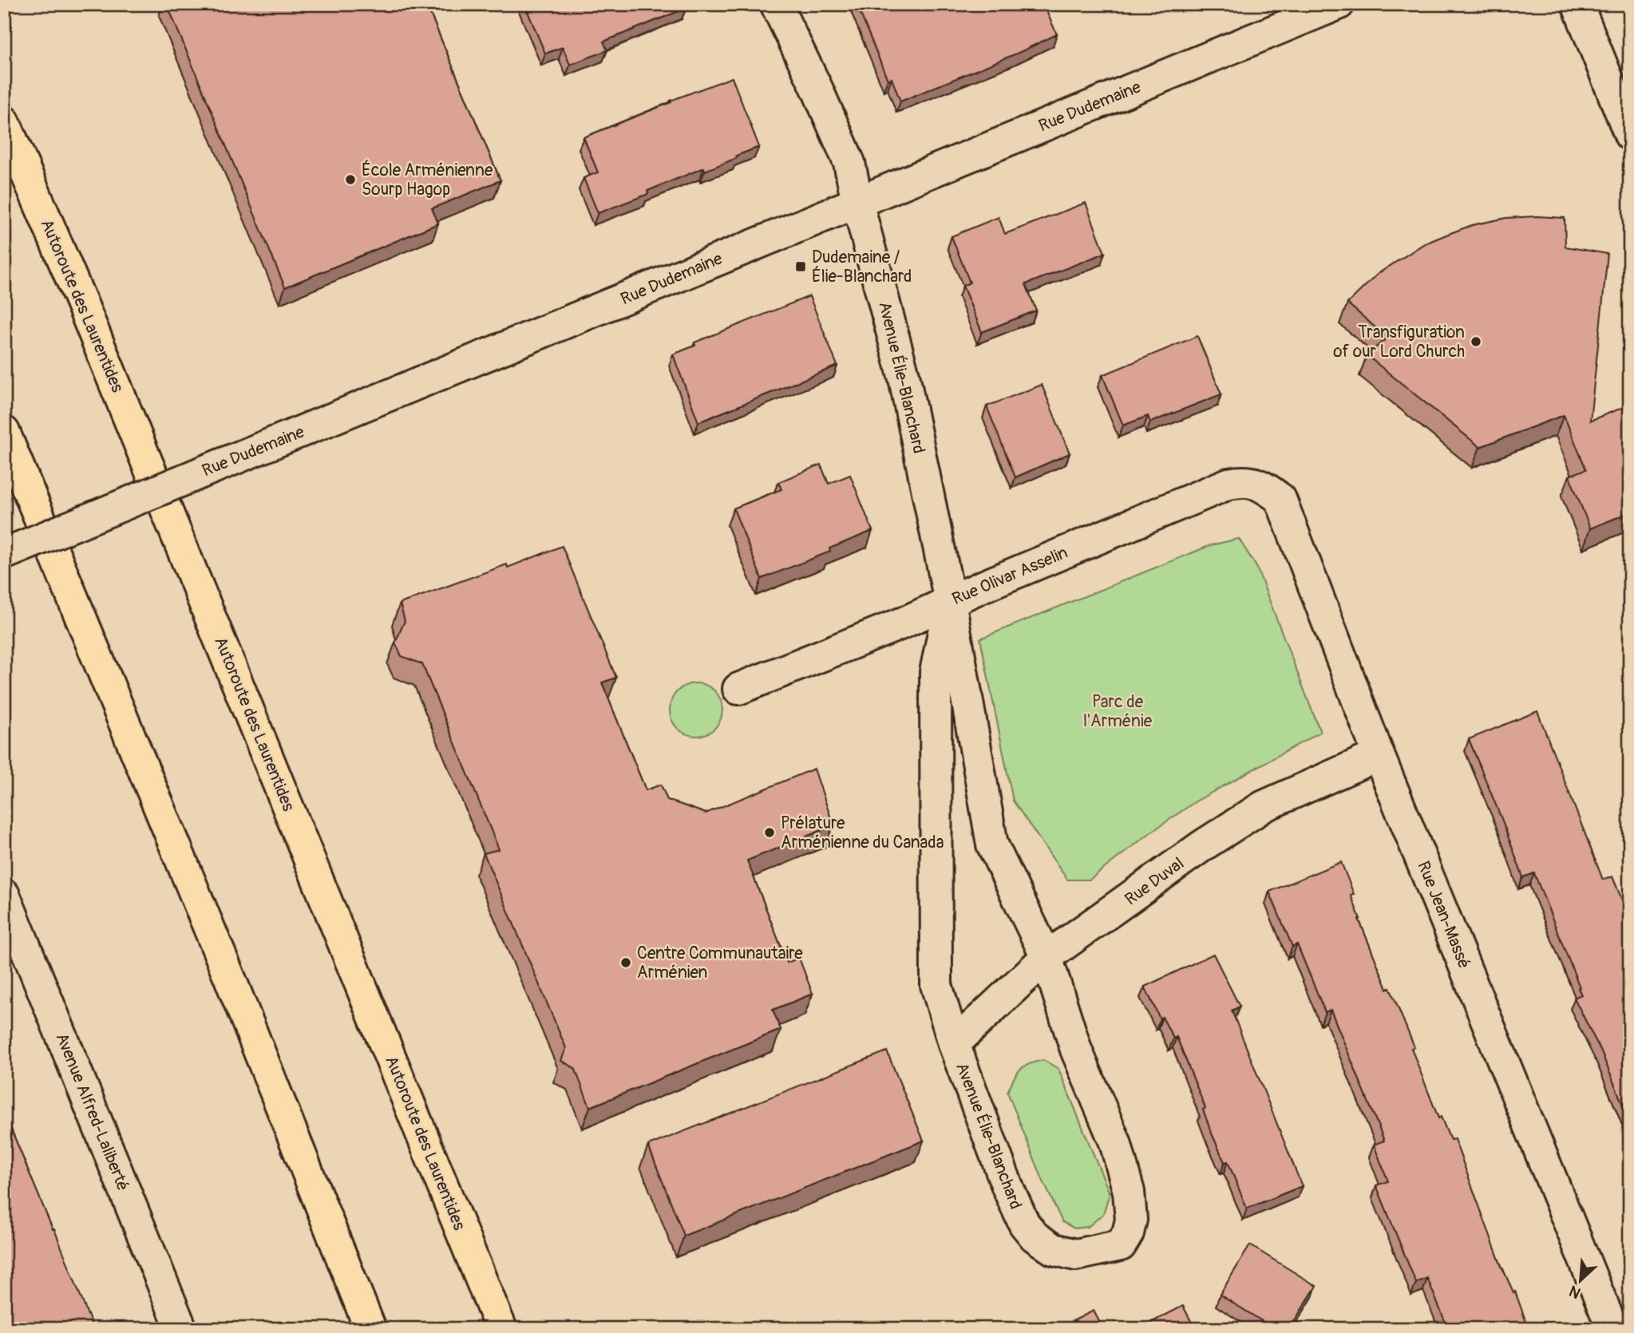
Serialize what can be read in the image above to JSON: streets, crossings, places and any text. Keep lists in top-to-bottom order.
{
  "streets": {
    "highway": ["Autoroute des Laurentides"],
    "street": [
      "Rue Dudemaine",
      "Avenue Élie-Blanchard",
      "Rue Olivar Asselin",
      "Rue Duval",
      "Rue Jean-Massé",
      "Avenue Alfred-Laliberté"
    ]
  },
  "crossings": [
    ["Rue Dudemaine", "Avenue Élie-Blanchard"],
    ["Avenue Élie-Blanchard", "Rue Olivar Asselin"],
    ["Avenue Élie-Blanchard", "Rue Duval"],
    ["Rue Olivar Asselin", "Rue Jean-Massé"],
    ["Rue Duval", "Rue Jean-Massé"]
  ],
  "parks": ["Parc de l'Arménie"],
  "places": {
    "other": [
      "École Arménienne Sourp Hagop",
      "Transfiguration of our Lord Church",
      "Prélature Arménienne du Canada",
      "Centre Communautaire Arménien"
    ],
    "transit": ["Dudemaine / Élie-Blanchard"]
  },
  "north": "bottom left"
}
